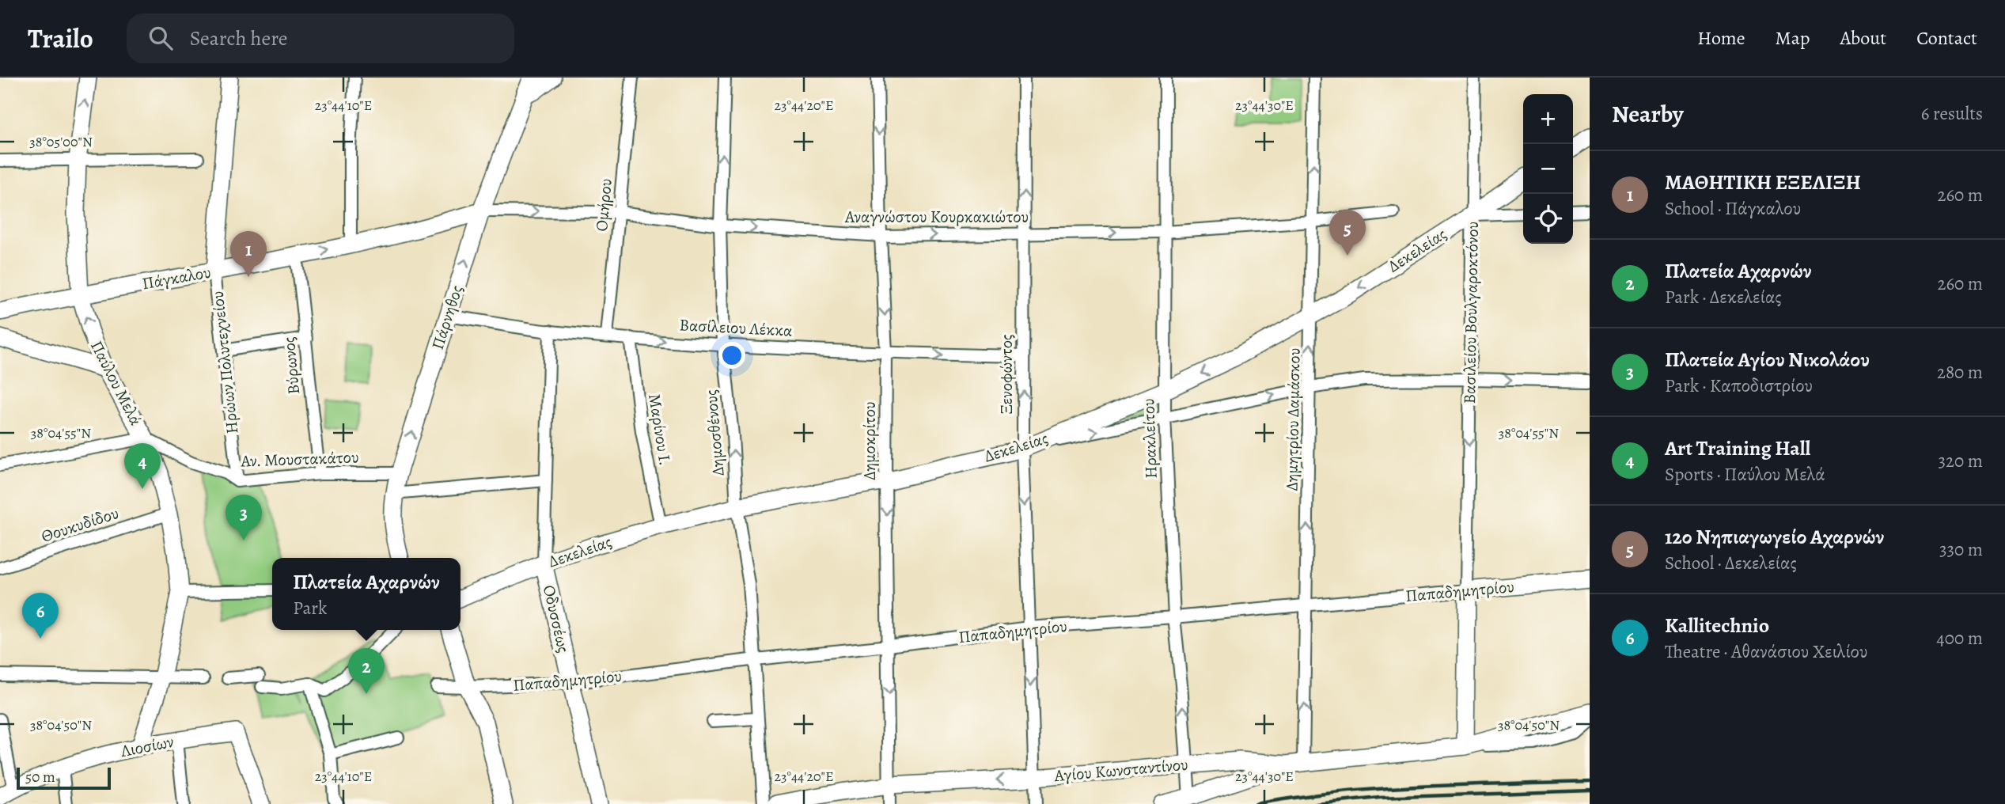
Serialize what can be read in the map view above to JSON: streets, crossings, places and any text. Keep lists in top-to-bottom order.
{
  "streets": {
    "street": [
      "Ομήρου",
      "Αναγνώστου Κουρκακιώτου",
      "Δεκελείας",
      "Πάγκαλου",
      "Βασιλείου Βουλγαροκτόνου",
      "Πάρνηθος",
      "Βασίλειου Λέκκα",
      "Ηρώων Πολυτεχνείου",
      "Βύρωνος",
      "Ξενοφώντος",
      "Παύλου Μελά",
      "Δημητρίου Δαμάσκου",
      "Μαρίνου Ι.",
      "Δημοσθένους",
      "Ηρακλείτου",
      "Δημοκρίτου",
      "Αν. Μουστακάτου",
      "Θουκυδίδου",
      "Παπαδημητρίου",
      "Οδυσσέως",
      "Λιοσίων",
      "Αγίου Κωνσταντίνου"
    ]
  },
  "crossings": [
    ["Ομήρου", "Αναγνώστου Κουρκακιώτου"],
    ["Ομήρου", "Βασίλειου Λέκκα"],
    ["Αναγνώστου Κουρκακιώτου", "Πάγκαλου"],
    ["Αναγνώστου Κουρκακιώτου", "Πάρνηθος"],
    ["Αναγνώστου Κουρκακιώτου", "Ξενοφώντος"],
    ["Αναγνώστου Κουρκακιώτου", "Δημητρίου Δαμάσκου"],
    ["Αναγνώστου Κουρκακιώτου", "Δημοσθένους"],
    ["Αναγνώστου Κουρκακιώτου", "Ηρακλείτου"],
    ["Αναγνώστου Κουρκακιώτου", "Δημοκρίτου"],
    ["Δεκελείας", "Βασιλείου Βουλγαροκτόνου"],
    ["Δεκελείας", "Ξενοφώντος"],
    ["Δεκελείας", "Δημητρίου Δαμάσκου"],
    ["Δεκελείας", "Μαρίνου Ι."],
    ["Δεκελείας", "Δημοσθένους"],
    ["Δεκελείας", "Ηρακλείτου"],
    ["Δεκελείας", "Δημοκρίτου"],
    ["Δεκελείας", "Οδυσσέως"],
    ["Πάγκαλου", "Πάρνηθος"],
    ["Πάγκαλου", "Ηρώων Πολυτεχνείου"],
    ["Πάγκαλου", "Βύρωνος"],
    ["Πάγκαλου", "Παύλου Μελά"],
    ["Βασιλείου Βουλγαροκτόνου", "Παπαδημητρίου"],
    ["Βασιλείου Βουλγαροκτόνου", "Αγίου Κωνσταντίνου"],
    ["Πάρνηθος", "Βασίλειου Λέκκα"],
    ["Πάρνηθος", "Αν. Μουστακάτου"],
    ["Βασίλειου Λέκκα", "Ξενοφώντος"],
    ["Βασίλειου Λέκκα", "Μαρίνου Ι."],
    ["Βασίλειου Λέκκα", "Δημοσθένους"],
    ["Βασίλειου Λέκκα", "Δημοκρίτου"],
    ["Βασίλειου Λέκκα", "Οδυσσέως"],
    ["Ηρώων Πολυτεχνείου", "Αν. Μουστακάτου"],
    ["Βύρωνος", "Αν. Μουστακάτου"],
    ["Ξενοφώντος", "Παπαδημητρίου"],
    ["Ξενοφώντος", "Αγίου Κωνσταντίνου"],
    ["Παύλου Μελά", "Αν. Μουστακάτου"],
    ["Παύλου Μελά", "Θουκυδίδου"],
    ["Παύλου Μελά", "Λιοσίων"],
    ["Δημητρίου Δαμάσκου", "Παπαδημητρίου"],
    ["Δημητρίου Δαμάσκου", "Αγίου Κωνσταντίνου"],
    ["Δημοσθένους", "Παπαδημητρίου"],
    ["Ηρακλείτου", "Παπαδημητρίου"],
    ["Ηρακλείτου", "Αγίου Κωνσταντίνου"],
    ["Δημοκρίτου", "Παπαδημητρίου"],
    ["Δημοκρίτου", "Αγίου Κωνσταντίνου"],
    ["Παπαδημητρίου", "Οδυσσέως"]
  ],
  "one_way": [
    "Αναγνώστου Κουρκακιώτου",
    "Πάρνηθος",
    "Βασίλειου Λέκκα",
    "Δημητρίου Δαμάσκου",
    "Δημοσθένους",
    "Δημοκρίτου"
  ],
  "scale_bar": "50 m",
  "page": {
    "header": "Trailo",
    "search": "Search here",
    "nav": [
      "Home",
      "Map",
      "About",
      "Contact"
    ],
    "heading": ["Nearby", "6 results"],
    "map_buttons": ["+", "−"],
    "list": [
      {
        "mark": "1",
        "name": "ΜΑΘΗΤΙΚΗ ΕΞΕΛΙΞΗ",
        "note": "School · Πάγκαλου",
        "value": "260 m"
      },
      {
        "mark": "2",
        "name": "Πλατεία Αχαρνών",
        "note": "Park · Δεκελείας",
        "value": "260 m"
      },
      {
        "mark": "3",
        "name": "Πλατεία Αγίου Νικολάου",
        "note": "Park · Καποδιστρίου",
        "value": "280 m"
      },
      {
        "mark": "4",
        "name": "Art Training Hall",
        "note": "Sports · Παύλου Μελά",
        "value": "320 m"
      },
      {
        "mark": "5",
        "name": "12ο Νηπιαγωγείο Αχαρνών",
        "note": "School · Δεκελείας",
        "value": "330 m"
      },
      {
        "mark": "6",
        "name": "Kallitechnio",
        "note": "Theatre · Αθανάσιου Χειλίου",
        "value": "400 m"
      }
    ],
    "pins": [
      "5",
      "1",
      "4",
      "3",
      "6",
      "2"
    ],
    "popup": ["Πλατεία Αχαρνών", "Park"],
    "scale": "50 m"
  },
  "coordinates": [
    "23°44'10\"E",
    "23°44'20\"E",
    "23°44'30\"E",
    "38°05'00\"N",
    "38°04'55\"N",
    "38°04'50\"N"
  ]
}
